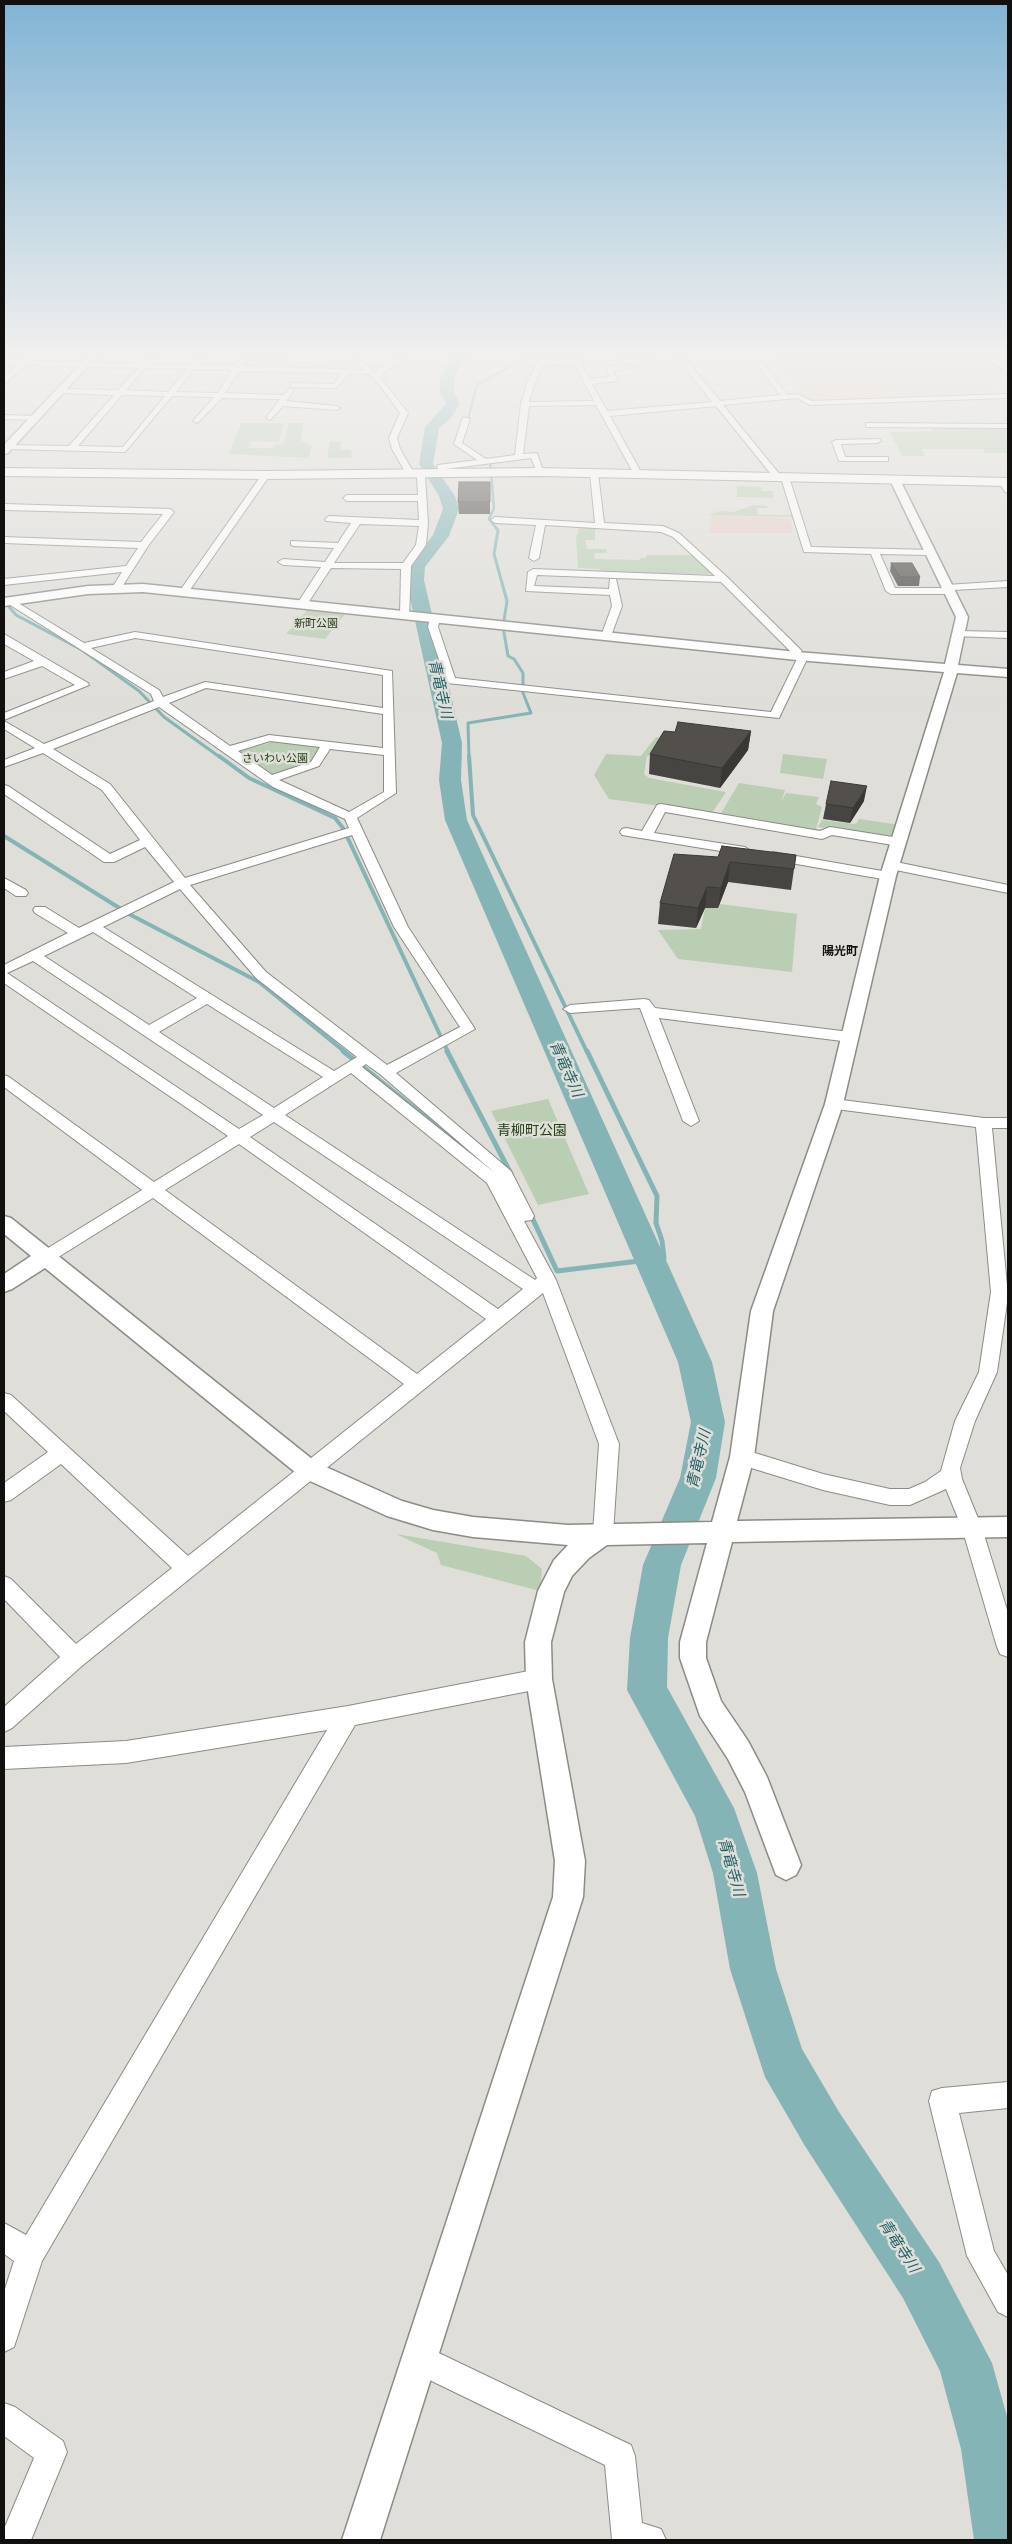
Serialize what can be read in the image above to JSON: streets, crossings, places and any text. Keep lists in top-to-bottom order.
{
  "districts": ["陽光町"],
  "water": ["青竜寺川"],
  "parks": ["新町公園", "さいわい公園", "青柳町公園"]
}
